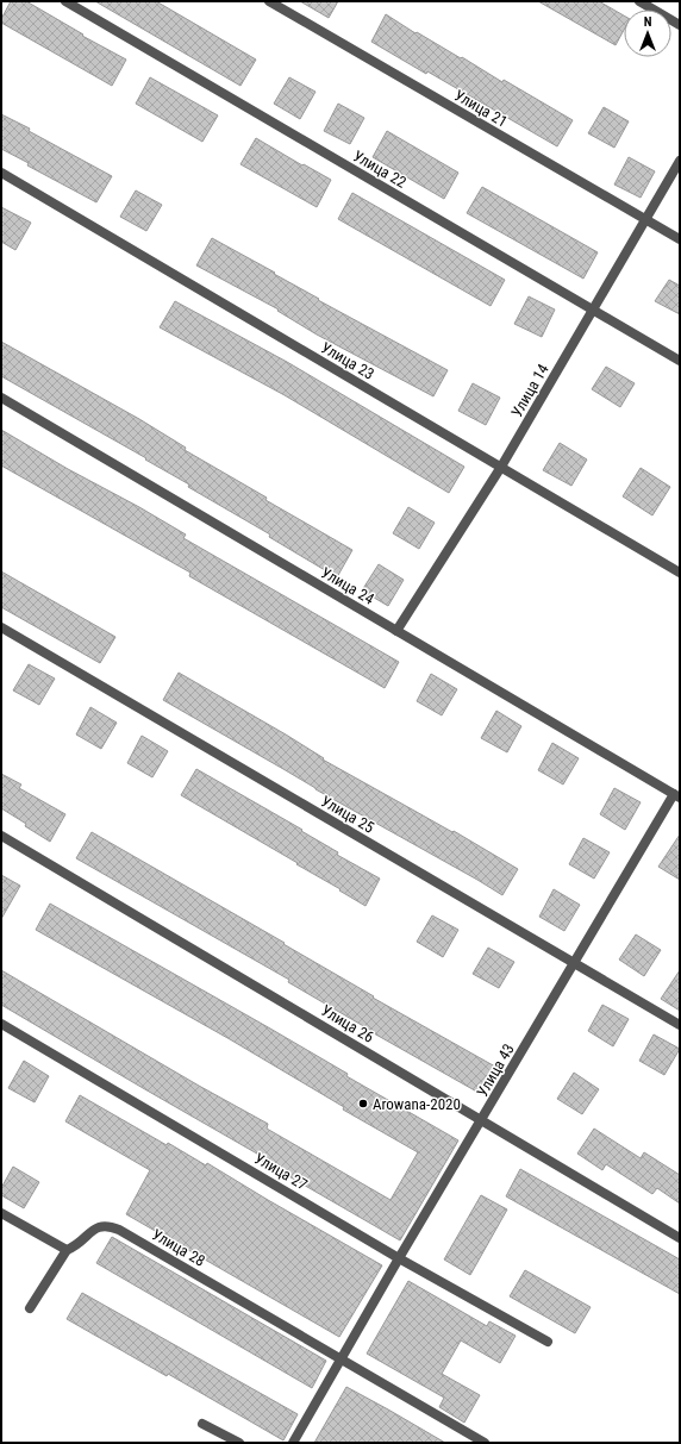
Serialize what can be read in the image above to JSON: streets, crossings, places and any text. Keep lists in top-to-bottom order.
{
  "streets": {
    "street": [
      "Улица 21",
      "Улица 22",
      "Улица 23",
      "Улица 14",
      "Улица 24",
      "Улица 25",
      "Улица 26",
      "Улица 43",
      "Улица 27",
      "Улица 28"
    ]
  },
  "crossings": [
    ["Улица 21", "Улица 14"],
    ["Улица 22", "Улица 14"],
    ["Улица 23", "Улица 14"],
    ["Улица 14", "Улица 24"],
    ["Улица 24", "Улица 43"],
    ["Улица 25", "Улица 43"],
    ["Улица 26", "Улица 43"],
    ["Улица 43", "Улица 27"],
    ["Улица 43", "Улица 28"]
  ],
  "places": ["Arowana-2020"],
  "north": "top"
}
